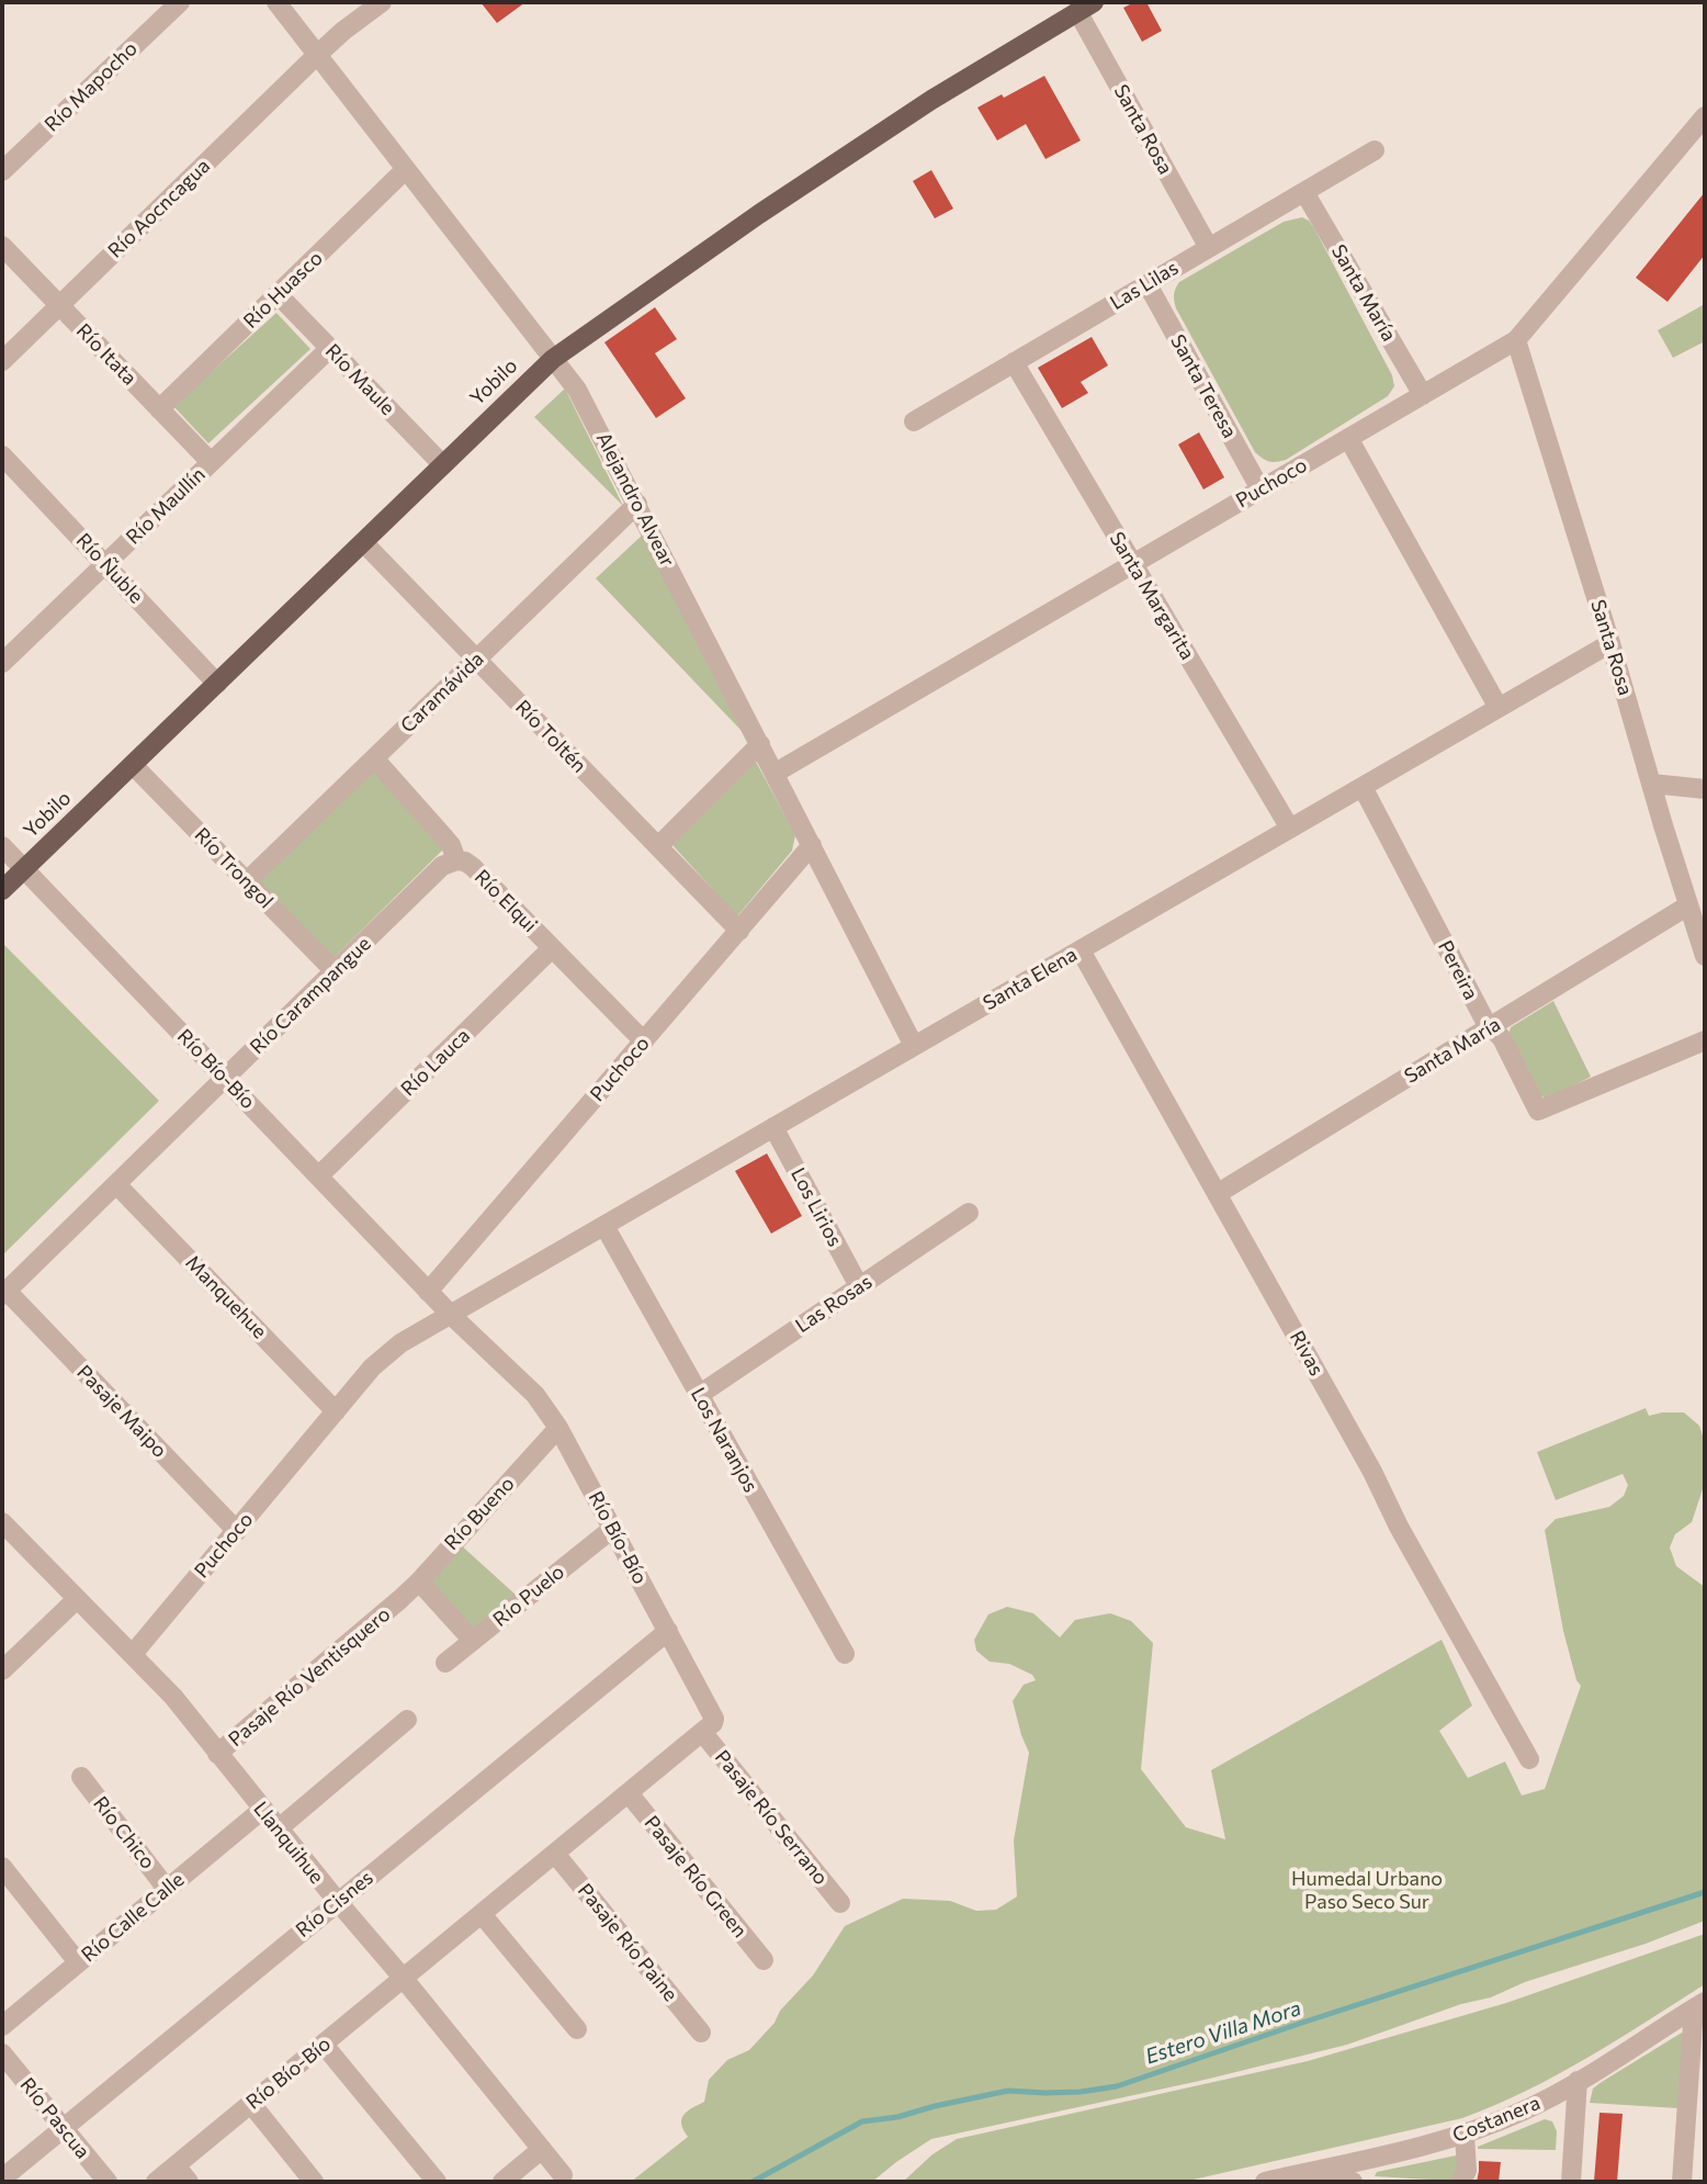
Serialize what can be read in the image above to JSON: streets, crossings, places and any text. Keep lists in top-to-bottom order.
{
  "streets": {
    "main road": ["Yobilo"],
    "street": [
      "Río Mapocho",
      "Santa Rosa",
      "Río Aocncagua",
      "Las Lilas",
      "Río Huasco",
      "Santa María",
      "Río Itata",
      "Río Maule",
      "Santa Teresa",
      "Puchoco",
      "Alejandro Alvear",
      "Río Maullín",
      "Río Ñuble",
      "Santa Margarita",
      "Caramávida",
      "Río Toltén",
      "Río Trongol",
      "Río Elqui",
      "Pereira",
      "Santa Elena",
      "Río Carampangue",
      "Río Lauca",
      "Río Bío-Bío",
      "Los Lirios",
      "Manquehue",
      "Las Rosas",
      "Rivas",
      "Pasaje Maipo",
      "Los Naranjos",
      "Río Bueno",
      "Río Puelo",
      "Pasaje Río Ventisquero",
      "Pasaje Río Serrano",
      "Río Chico",
      "Llanquihue",
      "Pasaje Río Green",
      "Río Cisnes",
      "Río Calle Calle",
      "Pasaje Río Paine",
      "Río Pascua",
      "Costanera"
    ]
  },
  "crossings": [
    ["Santa Rosa", "Las Lilas"],
    ["Santa Rosa", "Santa María"],
    ["Santa Rosa", "Yobilo"],
    ["Santa Rosa", "Puchoco"],
    ["Santa Rosa", "Santa Elena"],
    ["Río Aocncagua", "Río Itata"],
    ["Río Aocncagua", "Alejandro Alvear"],
    ["Las Lilas", "Santa María"],
    ["Las Lilas", "Santa Teresa"],
    ["Las Lilas", "Santa Margarita"],
    ["Río Huasco", "Río Itata"],
    ["Río Huasco", "Río Maule"],
    ["Río Huasco", "Alejandro Alvear"],
    ["Santa María", "Puchoco"],
    ["Santa María", "Pereira"],
    ["Santa María", "Rivas"],
    ["Río Itata", "Río Maullín"],
    ["Río Maule", "Yobilo"],
    ["Río Maule", "Río Maullín"],
    ["Yobilo", "Alejandro Alvear"],
    ["Yobilo", "Río Ñuble"],
    ["Yobilo", "Río Toltén"],
    ["Yobilo", "Río Trongol"],
    ["Yobilo", "Río Bío-Bío"],
    ["Santa Teresa", "Puchoco"],
    ["Puchoco", "Alejandro Alvear"],
    ["Puchoco", "Santa Margarita"],
    ["Puchoco", "Río Toltén"],
    ["Puchoco", "Río Elqui"],
    ["Puchoco", "Santa Elena"],
    ["Puchoco", "Río Bío-Bío"],
    ["Puchoco", "Manquehue"],
    ["Puchoco", "Pasaje Maipo"],
    ["Puchoco", "Llanquihue"],
    ["Alejandro Alvear", "Caramávida"],
    ["Alejandro Alvear", "Santa Elena"],
    ["Río Maullín", "Río Ñuble"],
    ["Santa Margarita", "Santa Elena"],
    ["Caramávida", "Río Toltén"],
    ["Caramávida", "Río Trongol"],
    ["Caramávida", "Río Elqui"],
    ["Río Trongol", "Río Carampangue"],
    ["Río Elqui", "Río Carampangue"],
    ["Río Elqui", "Río Lauca"],
    ["Pereira", "Santa Elena"],
    ["Santa Elena", "Río Bío-Bío"],
    ["Santa Elena", "Los Lirios"],
    ["Santa Elena", "Rivas"],
    ["Santa Elena", "Los Naranjos"],
    ["Río Carampangue", "Río Bío-Bío"],
    ["Río Carampangue", "Manquehue"],
    ["Río Carampangue", "Pasaje Maipo"],
    ["Río Lauca", "Río Bío-Bío"],
    ["Río Bío-Bío", "Río Bueno"],
    ["Río Bío-Bío", "Río Puelo"],
    ["Río Bío-Bío", "Pasaje Río Serrano"],
    ["Río Bío-Bío", "Llanquihue"],
    ["Río Bío-Bío", "Pasaje Río Green"],
    ["Río Bío-Bío", "Río Cisnes"],
    ["Río Bío-Bío", "Pasaje Río Paine"],
    ["Los Lirios", "Las Rosas"],
    ["Las Rosas", "Los Naranjos"],
    ["Río Bueno", "Pasaje Río Ventisquero"],
    ["Pasaje Río Ventisquero", "Llanquihue"],
    ["Río Chico", "Río Calle Calle"],
    ["Llanquihue", "Río Cisnes"],
    ["Llanquihue", "Río Calle Calle"],
    ["Río Cisnes", "Río Pascua"]
  ],
  "water": ["Estero Villa Mora"],
  "parks": ["Humedal Urbano Paso Seco Sur"]
}
